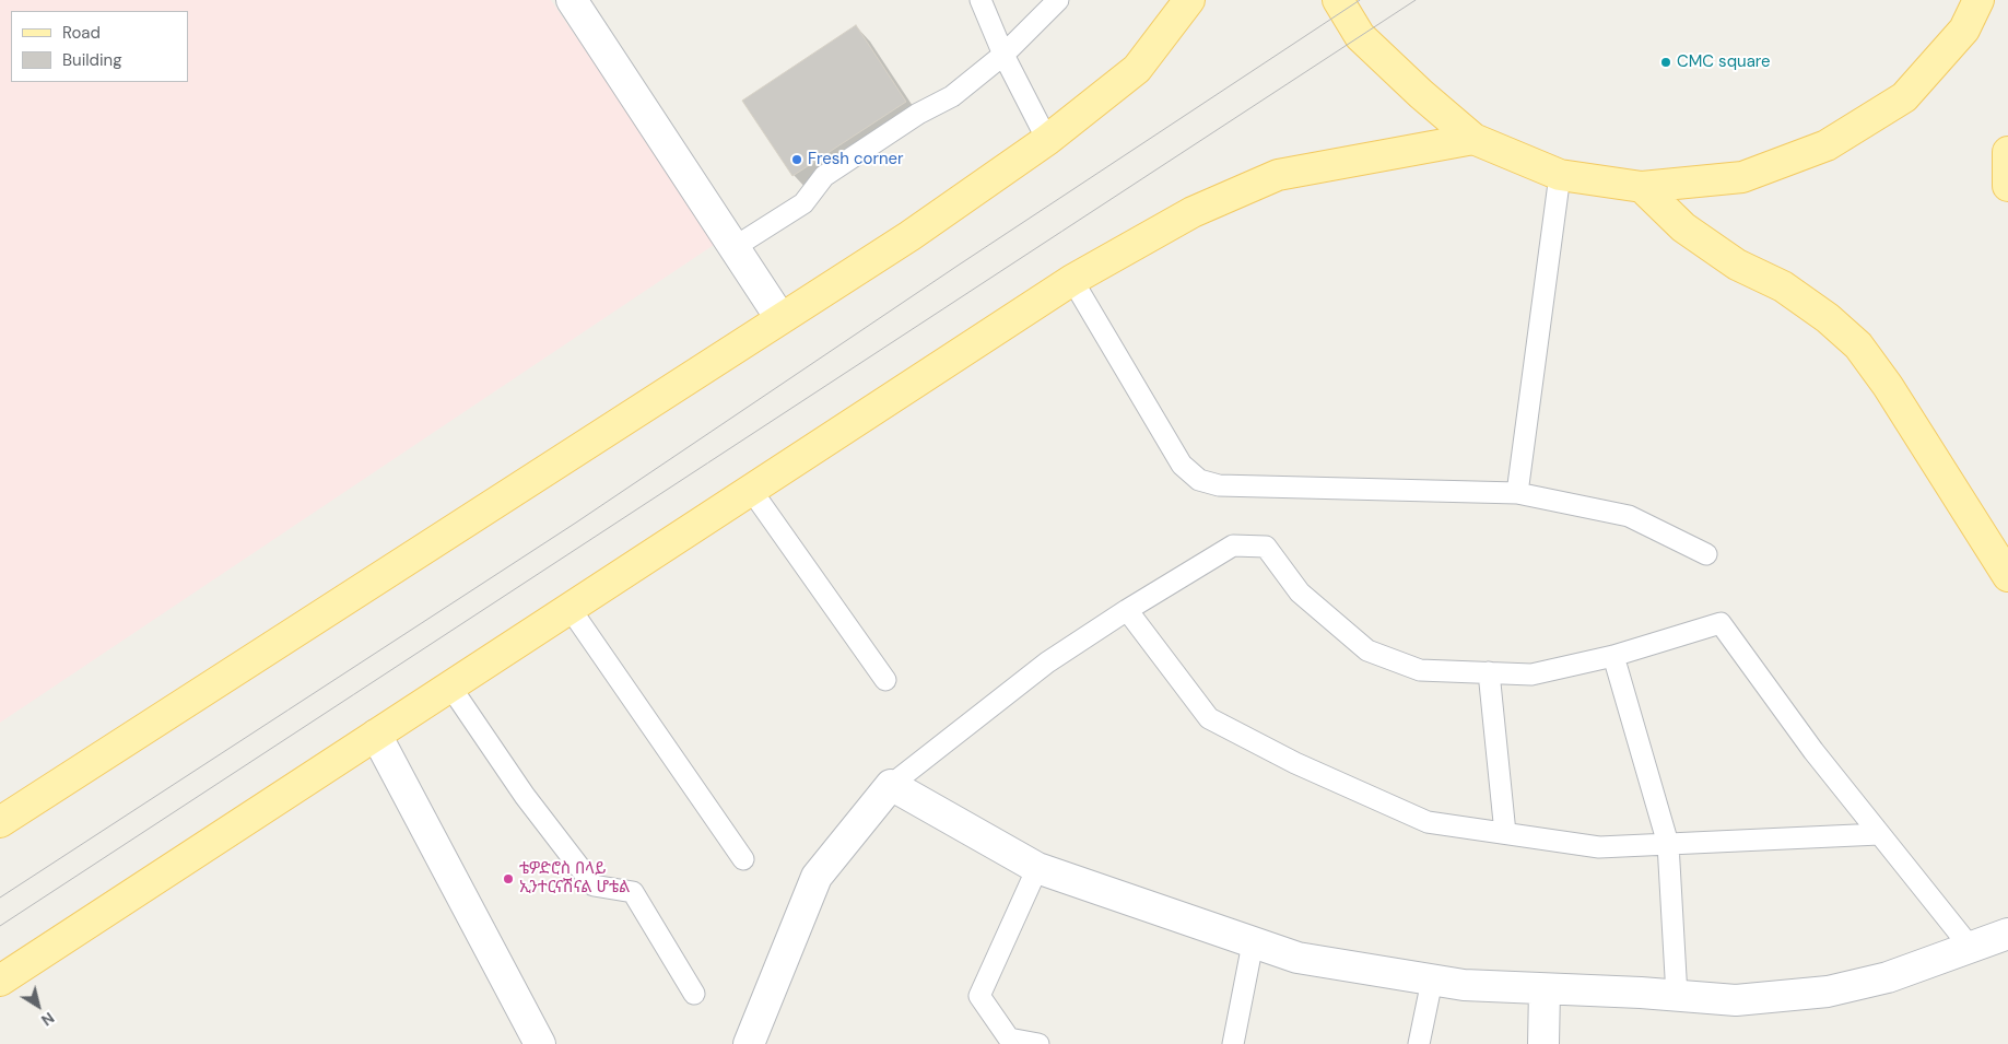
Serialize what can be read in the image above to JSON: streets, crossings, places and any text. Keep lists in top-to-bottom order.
{
  "places": ["CMC square", "Fresh corner", "ቴዎድሮስ በላይ ኢንተርናሽናል ሆቴል"],
  "legend": ["Road", "Building"],
  "north": "bottom right"
}
